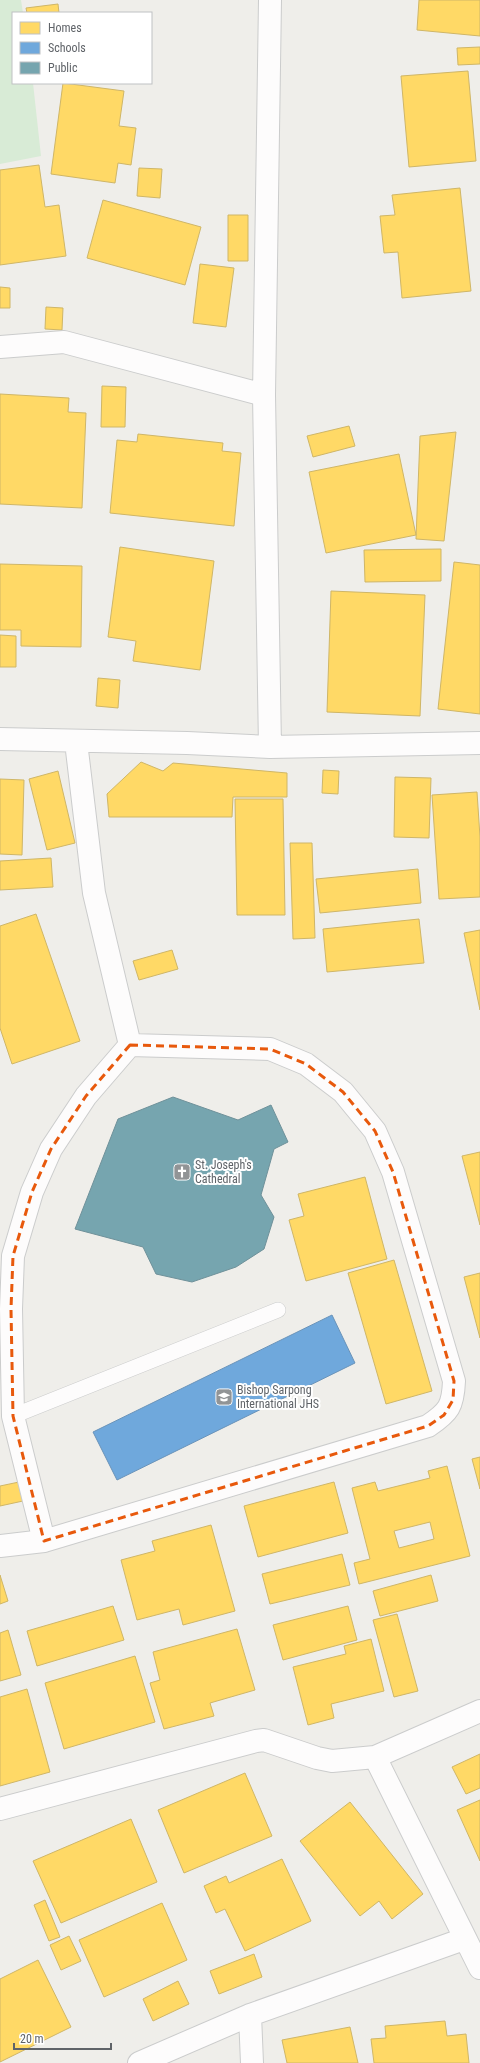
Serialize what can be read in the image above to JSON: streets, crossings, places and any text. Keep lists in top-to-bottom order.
{
  "places": {
    "church": ["St. Joseph's Cathedral"],
    "school or university": ["Bishop Sarpong International JHS"]
  },
  "legend": ["Homes", "Schools", "Public"],
  "scale_bar": "20 m"
}
